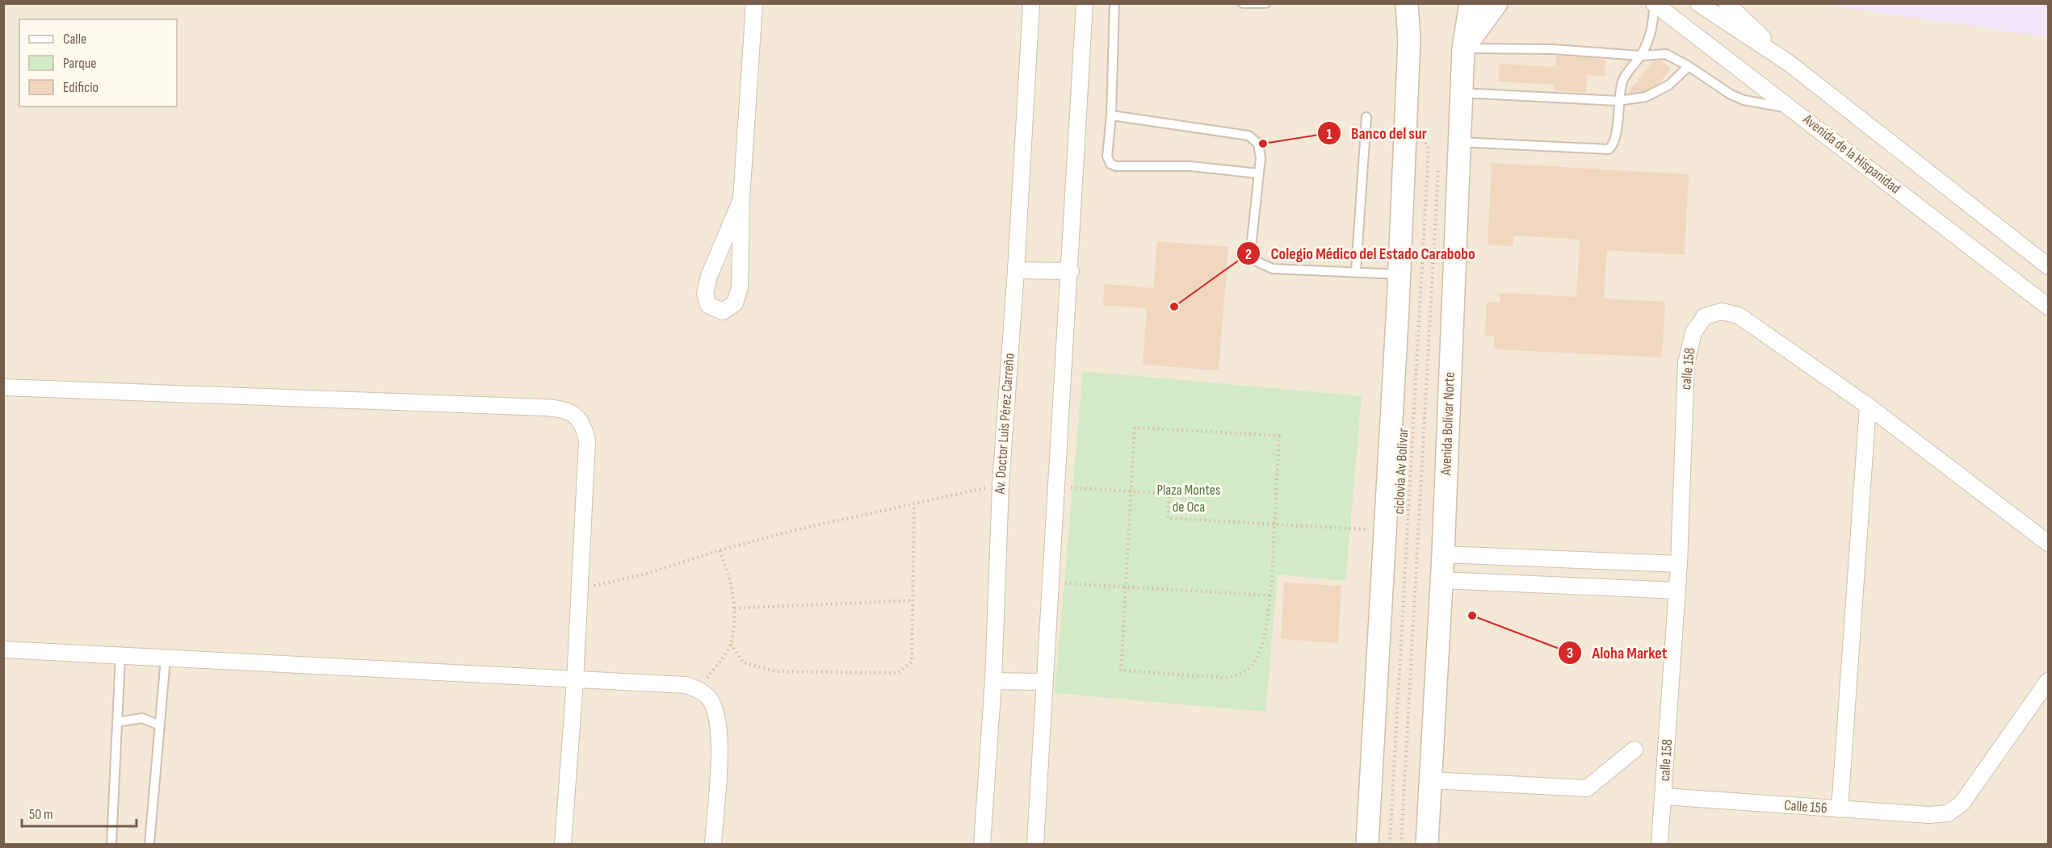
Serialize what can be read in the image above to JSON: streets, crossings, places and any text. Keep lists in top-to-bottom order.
{
  "streets": {
    "main road": ["Avenida Bolívar Norte"],
    "street": [
      "Avenida de la Hispanidad",
      "calle 158",
      "Av. Doctor Luis Pérez Carreño",
      "Calle 156"
    ],
    "path": ["ciclovia Av Bolivar"]
  },
  "crossings": [
    ["calle 158", "Calle 156"]
  ],
  "parks": ["Plaza Montes de Oca"],
  "places": ["Banco del sur", "Colegio Médico del Estado Carabobo", "Aloha Market"],
  "legend": ["Calle", "Parque", "Edificio"],
  "scale_bar": "50 m"
}
